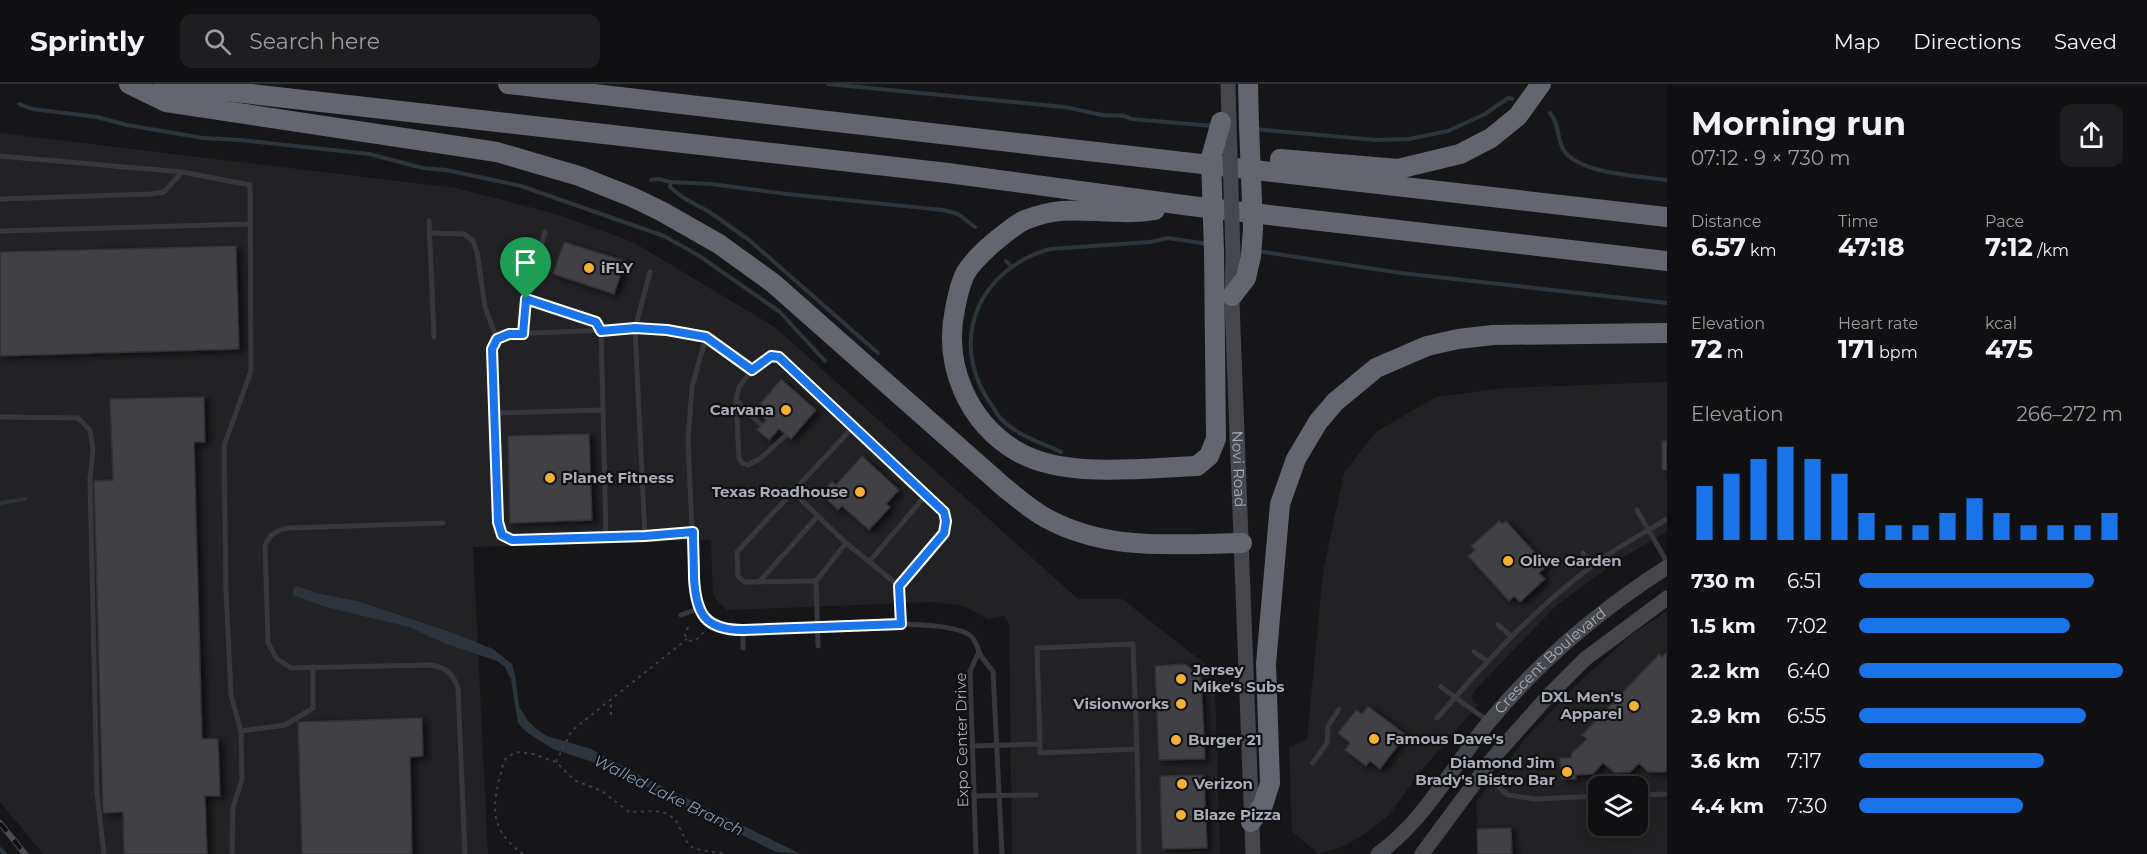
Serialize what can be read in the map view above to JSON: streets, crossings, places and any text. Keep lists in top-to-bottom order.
{
  "streets": {
    "street": ["Novi Road", "Crescent Boulevard"],
    "lane": ["Expo Center Drive"]
  },
  "water": ["Walled Lake Branch"],
  "places": [
    "iFLY",
    "Carvana",
    "Planet Fitness",
    "Texas Roadhouse",
    "Olive Garden",
    "Jersey Mike's Subs",
    "Visionworks",
    "DXL Men's Apparel",
    "Famous Dave's",
    "Burger 21",
    "Diamond Jim Brady's Bistro Bar",
    "Verizon",
    "Blaze Pizza"
  ],
  "page": {
    "header": "Sprintly",
    "search": "Search here",
    "nav": ["Map", "Directions", "Saved"],
    "heading": ["Morning run", "07:12 · 9 × 730 m"],
    "stats": [
      ["Distance", "6.57 km"],
      ["Time", "47:18"],
      ["Pace", "7:12 /km"],
      ["Elevation", "72 m"],
      ["Heart rate", "171 bpm"],
      ["kcal", "475"]
    ],
    "chart": ["Elevation", "266–272 m"],
    "list": [
      {
        "name": "730 m",
        "note": "6:51"
      },
      {
        "name": "1.5 km",
        "note": "7:02"
      },
      {
        "name": "2.2 km",
        "note": "6:40"
      },
      {
        "name": "2.9 km",
        "note": "6:55"
      },
      {
        "name": "3.6 km",
        "note": "7:17"
      },
      {
        "name": "4.4 km",
        "note": "7:30"
      }
    ]
  }
}
